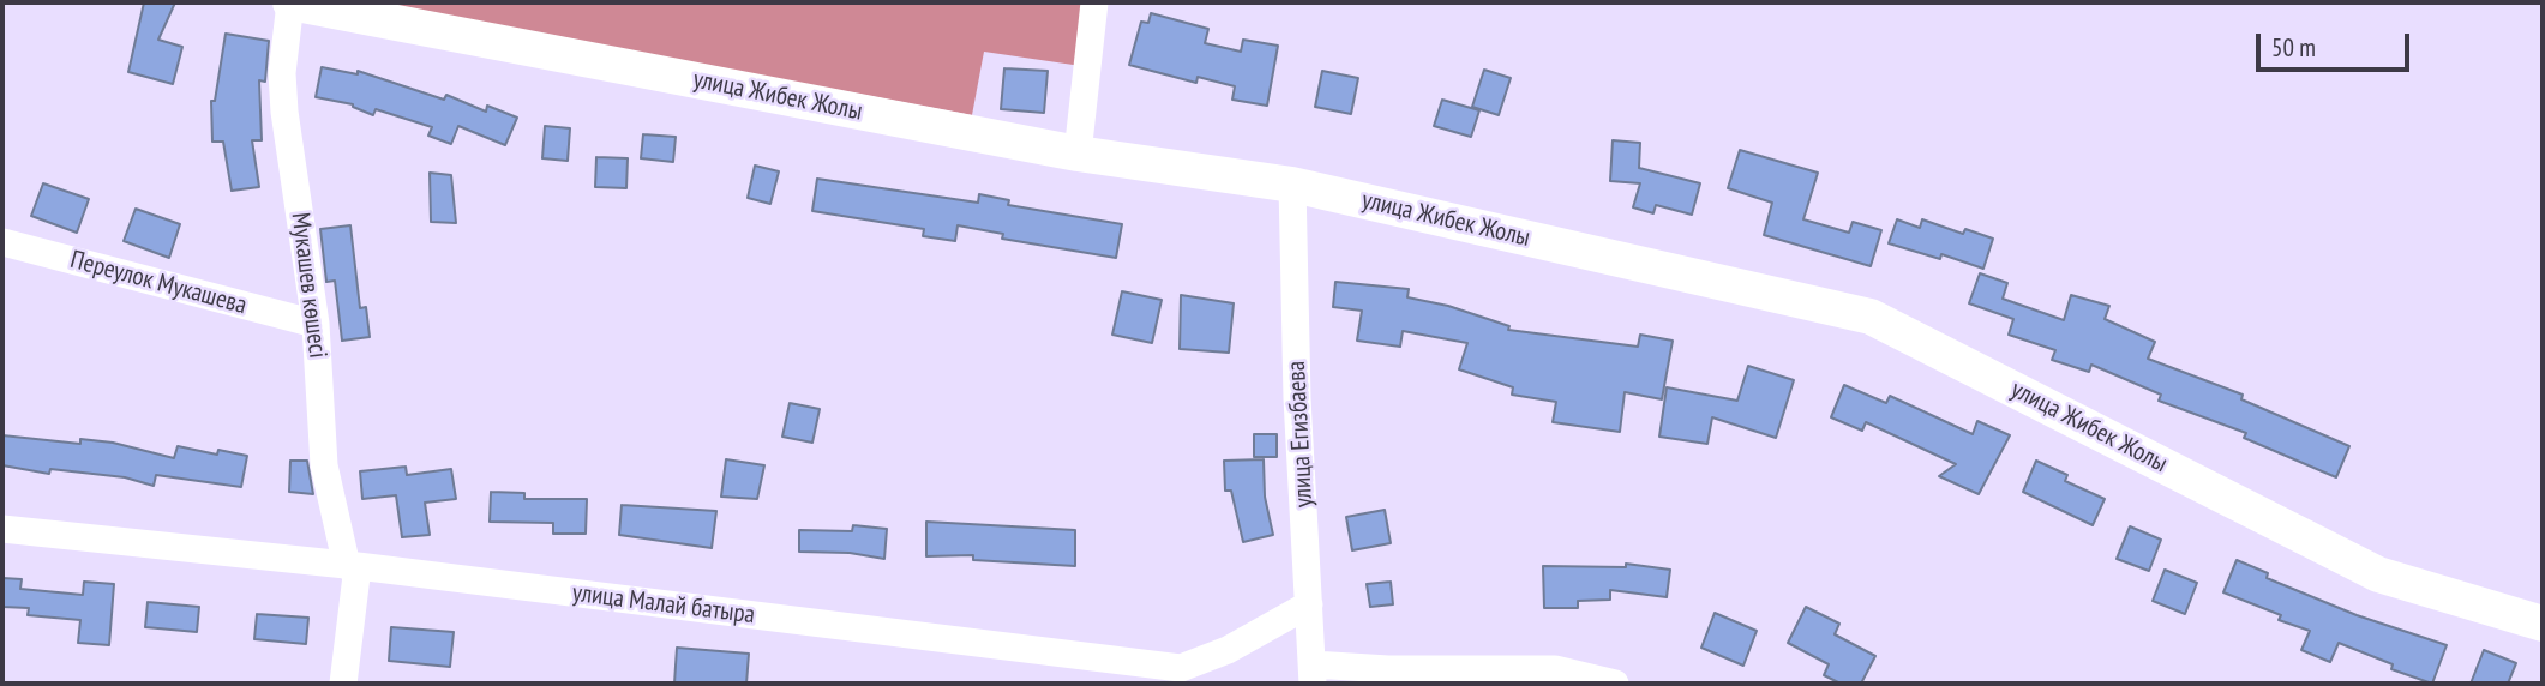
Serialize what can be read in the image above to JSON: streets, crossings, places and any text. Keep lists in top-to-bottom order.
{
  "streets": {
    "main road": ["улица Жибек Жолы"],
    "street": [
      "Переулок Мукашева",
      "Мукашев көшесі",
      "улица Егизбаева",
      "улица Малай батыра"
    ]
  },
  "crossings": [
    ["улица Жибек Жолы", "Мукашев көшесі"],
    ["улица Жибек Жолы", "улица Егизбаева"],
    ["Переулок Мукашева", "Мукашев көшесі"],
    ["Мукашев көшесі", "улица Малай батыра"],
    ["улица Егизбаева", "улица Малай батыра"]
  ],
  "scale_bar": "50 m"
}
